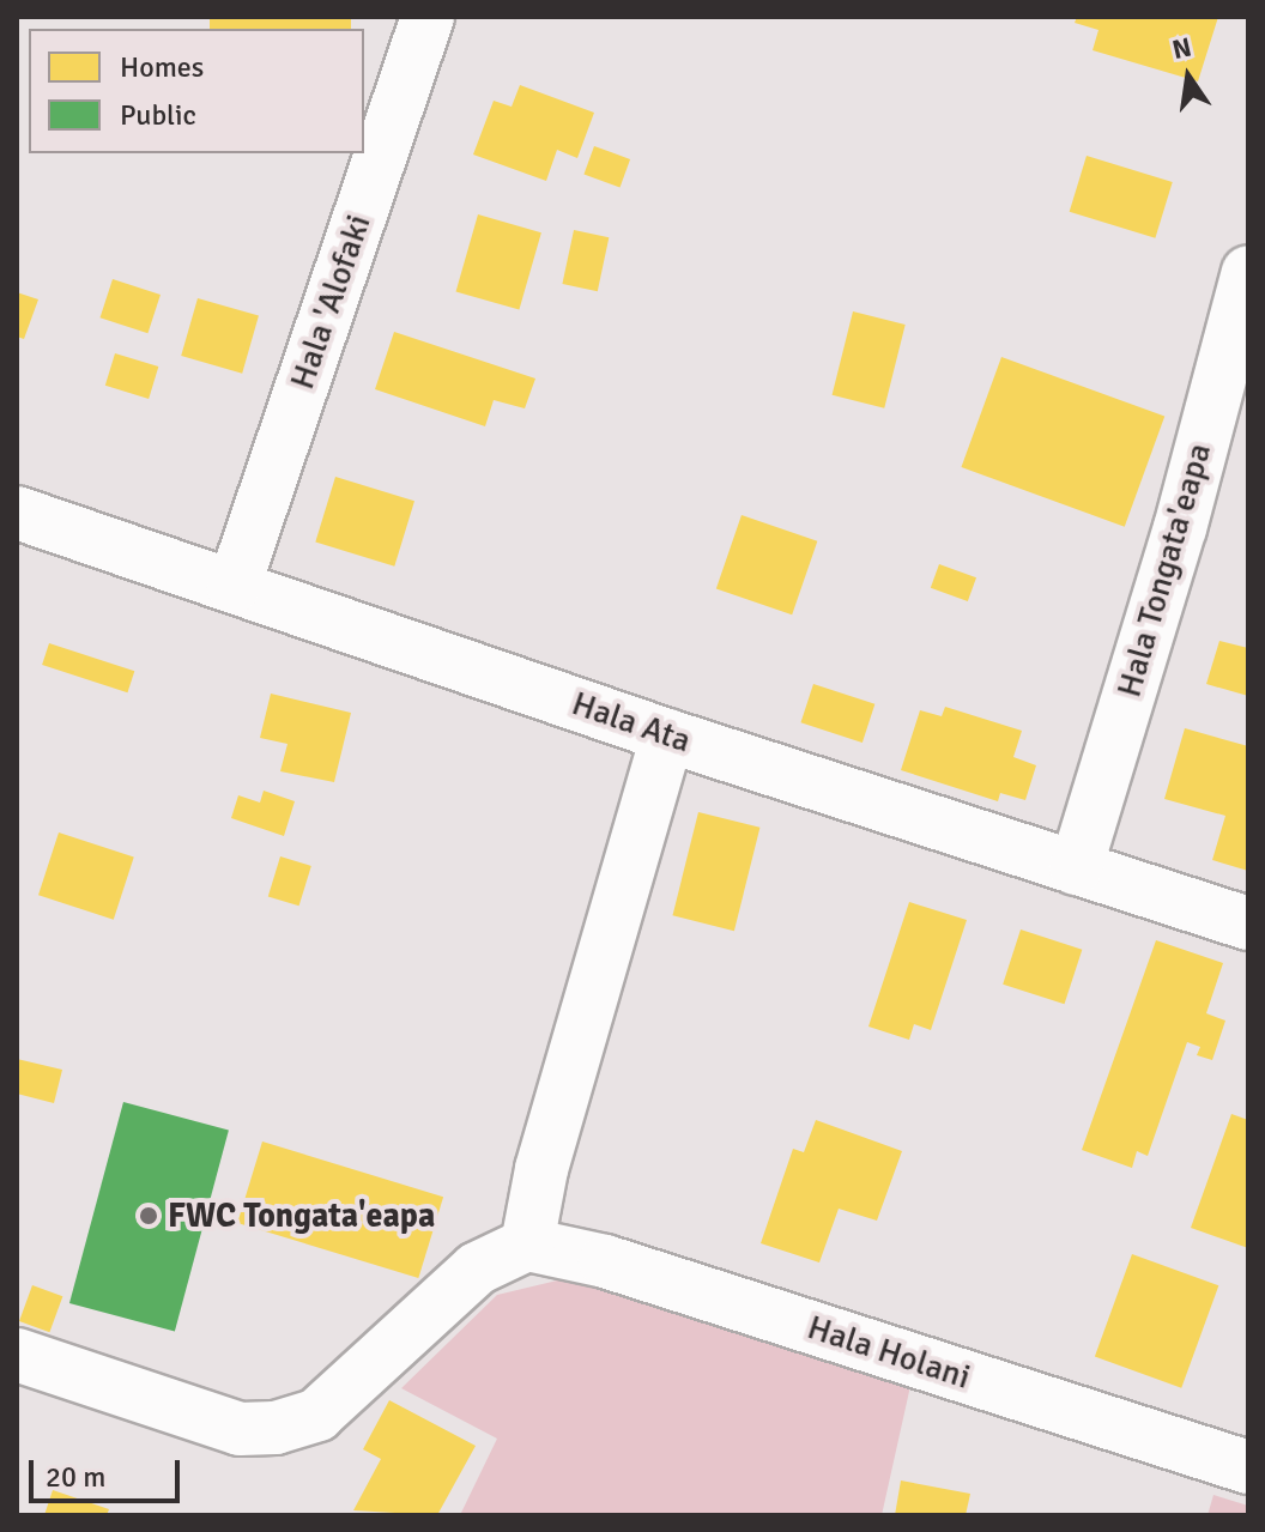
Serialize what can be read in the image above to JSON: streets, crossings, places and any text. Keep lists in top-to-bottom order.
{
  "streets": {
    "street": [
      "Hala 'Alofaki",
      "Hala Tongata'eapa",
      "Hala Ata",
      "Hala Holani"
    ]
  },
  "crossings": [
    ["Hala 'Alofaki", "Hala Ata"],
    ["Hala Tongata'eapa", "Hala Ata"]
  ],
  "places": ["FWC Tongata'eapa"],
  "legend": ["Homes", "Public"],
  "scale_bar": "20 m",
  "north": "top"
}
